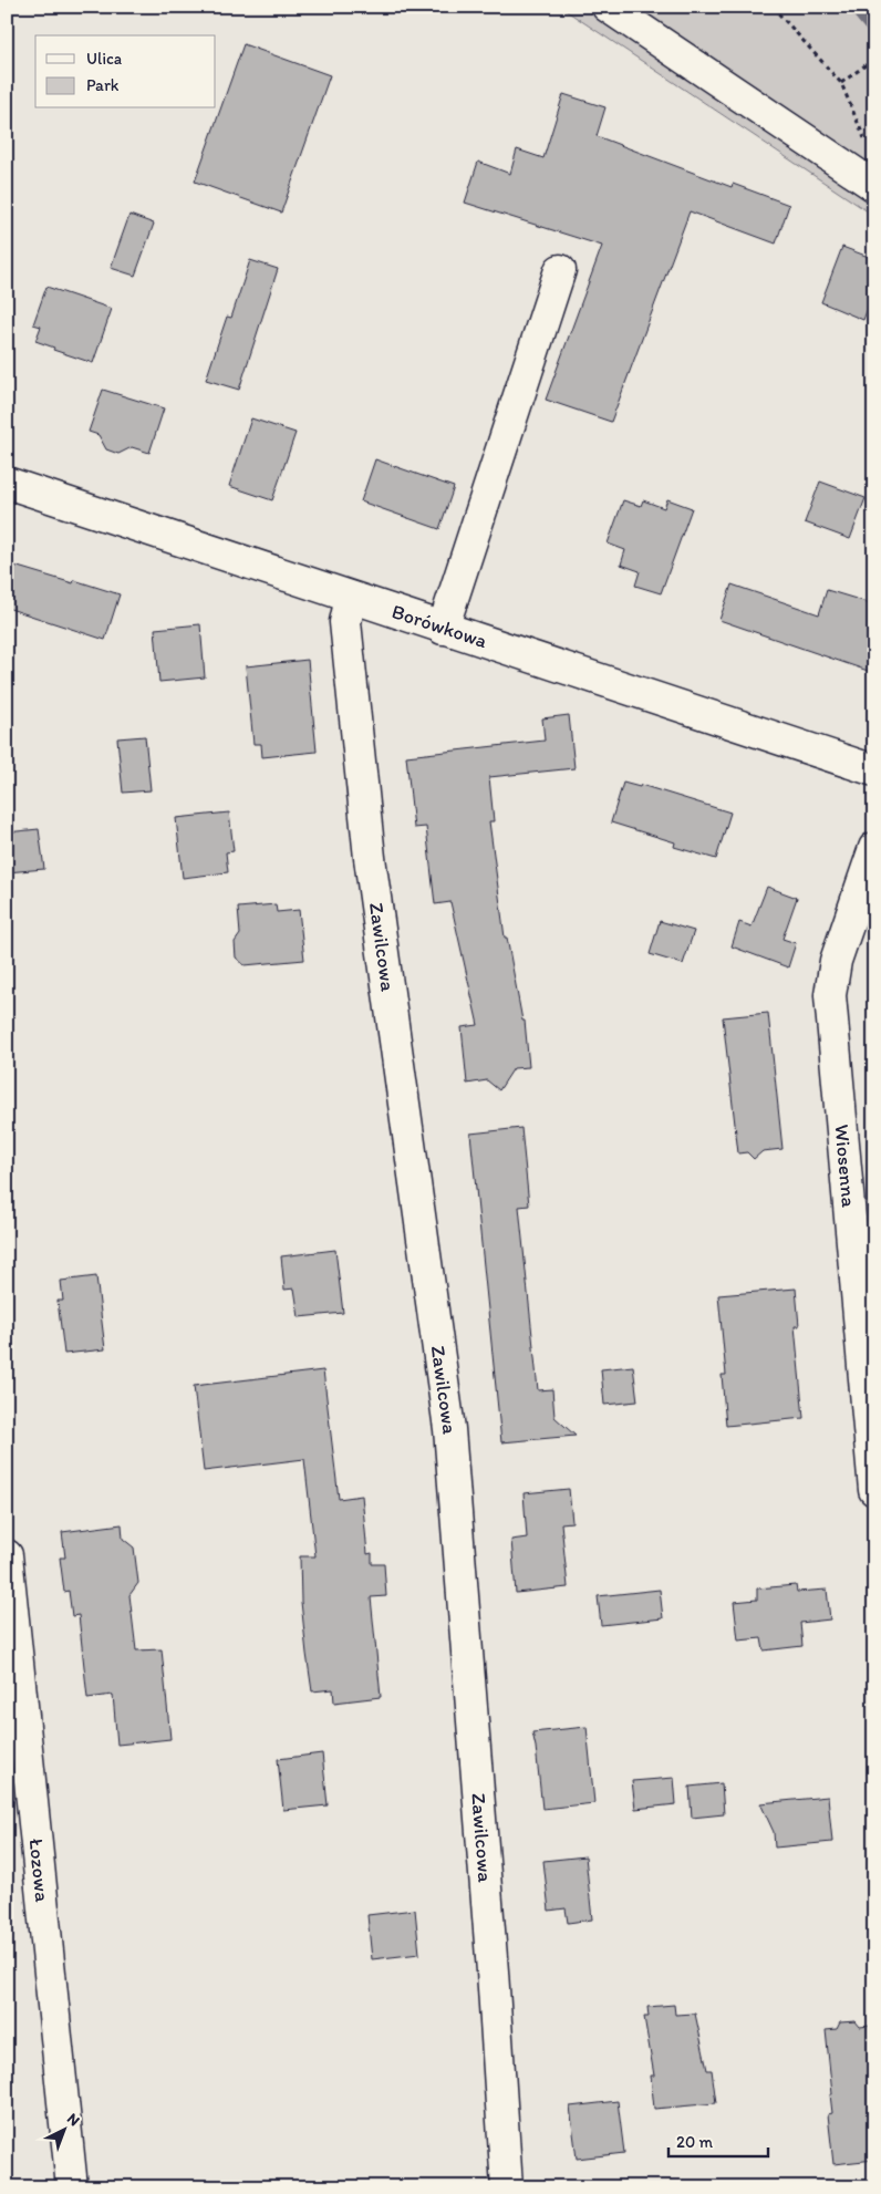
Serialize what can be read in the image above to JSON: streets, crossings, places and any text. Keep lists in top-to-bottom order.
{
  "streets": {
    "street": [
      "Borówkowa",
      "Zawilcowa",
      "Wiosenna",
      "Łozowa"
    ]
  },
  "crossings": [
    ["Borówkowa", "Zawilcowa"]
  ],
  "legend": ["Ulica", "Park"],
  "scale_bar": "20 m",
  "north": "top right"
}
